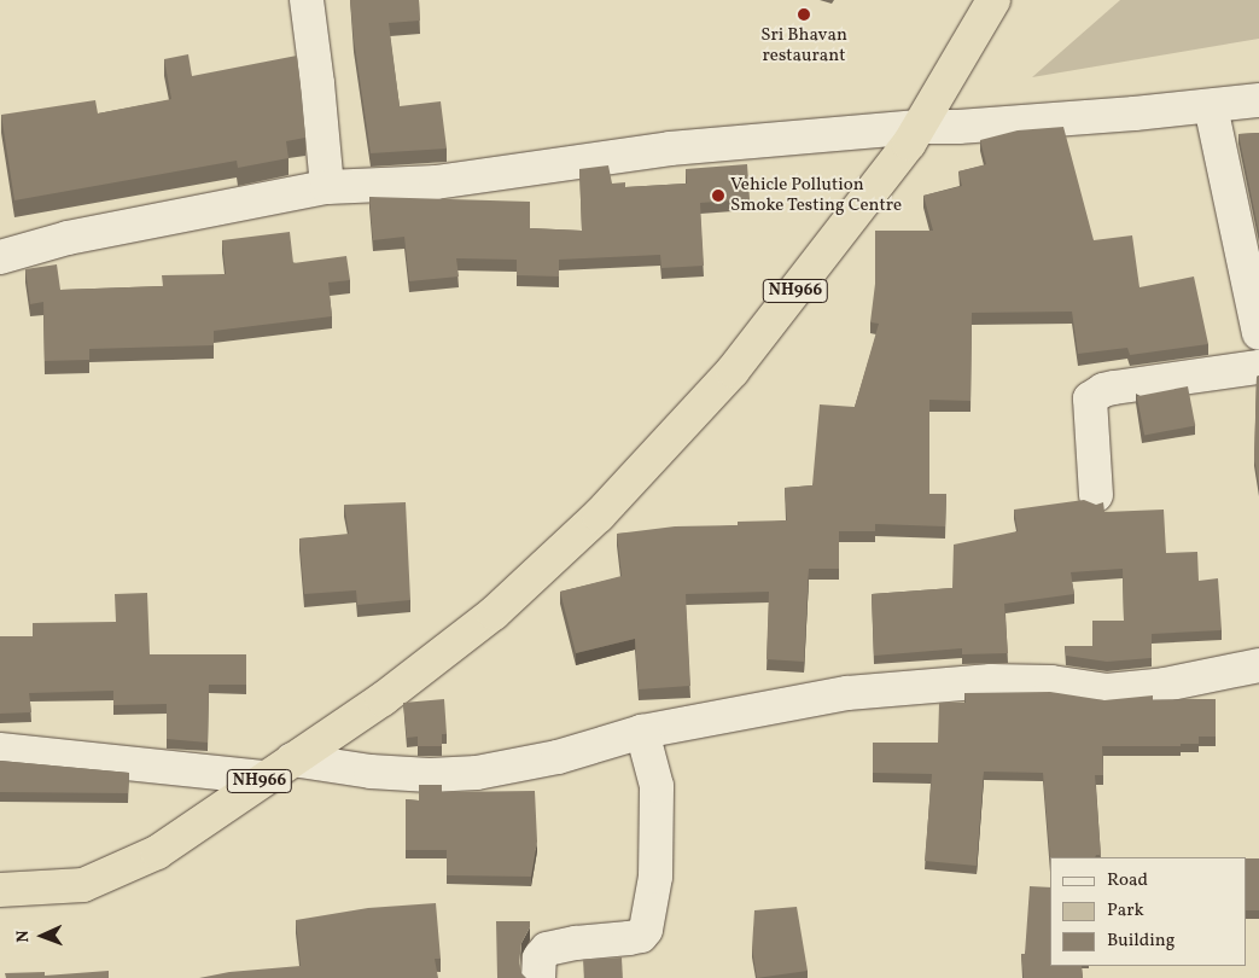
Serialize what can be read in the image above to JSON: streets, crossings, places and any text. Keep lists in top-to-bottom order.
{
  "streets": {
    "highway": ["NH966"]
  },
  "places": ["Sri Bhavan restaurant", "Vehicle Pollution Smoke Testing Centre"],
  "legend": ["Road", "Park", "Building"],
  "north": "left"
}
